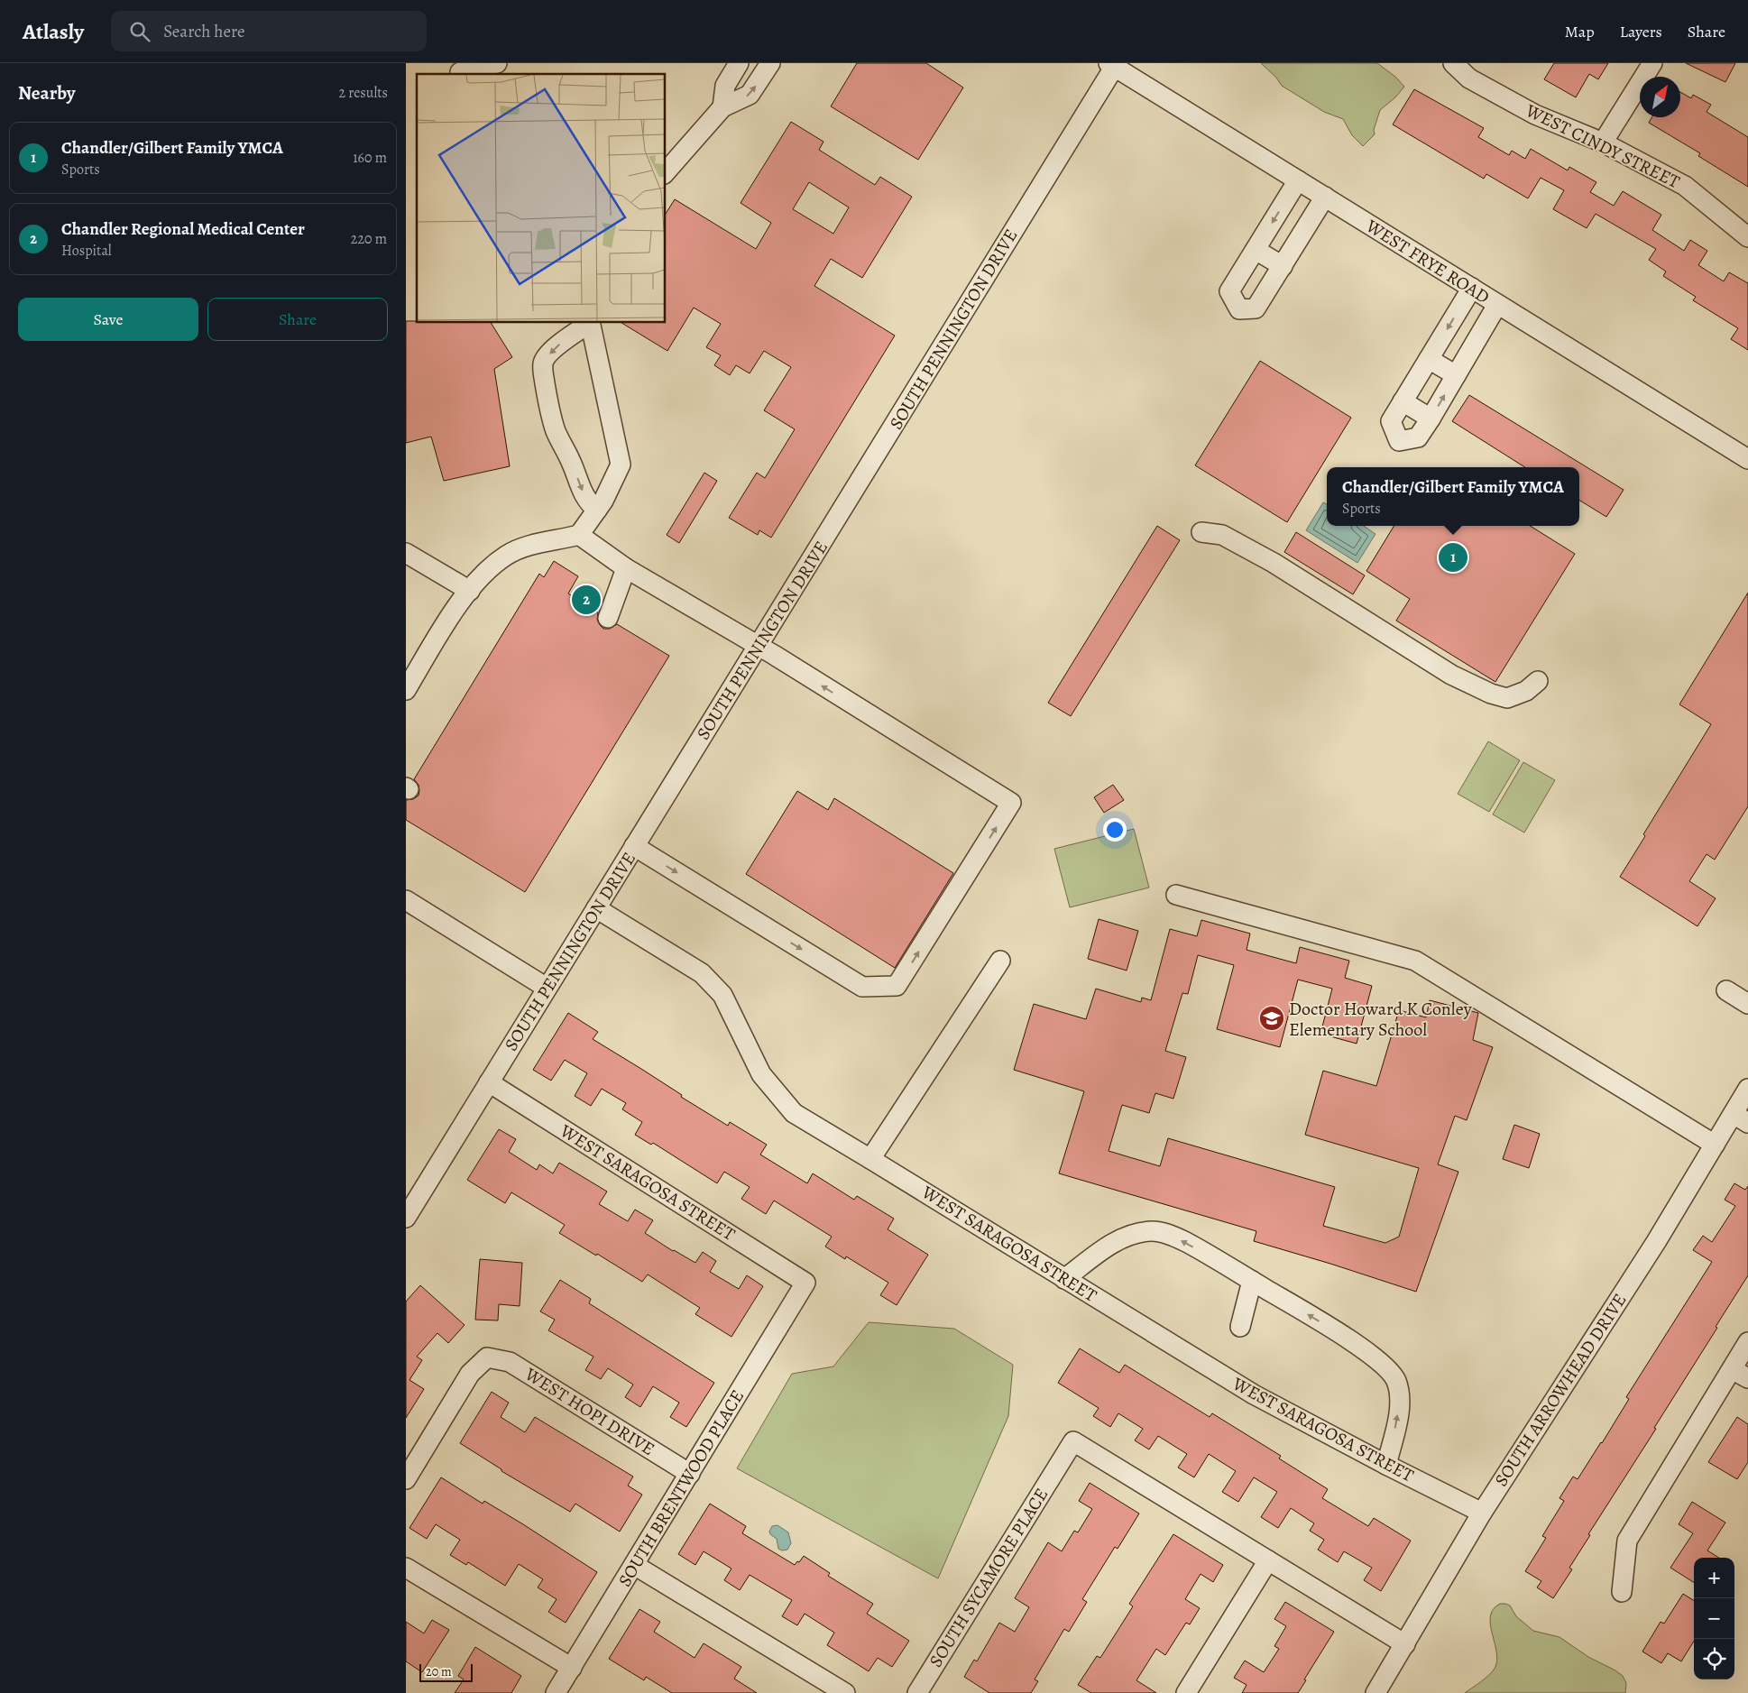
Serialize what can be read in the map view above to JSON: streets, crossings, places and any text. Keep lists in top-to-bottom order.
{
  "streets": {
    "street": [
      "WEST CINDY STREET",
      "WEST FRYE ROAD",
      "SOUTH PENNINGTON DRIVE",
      "WEST SARAGOSA STREET",
      "SOUTH ARROWHEAD DRIVE",
      "WEST HOPI DRIVE",
      "SOUTH BRENTWOOD PLACE",
      "SOUTH SYCAMORE PLACE"
    ]
  },
  "crossings": [
    ["WEST FRYE ROAD", "SOUTH PENNINGTON DRIVE"],
    ["SOUTH PENNINGTON DRIVE", "WEST SARAGOSA STREET"],
    ["WEST SARAGOSA STREET", "SOUTH ARROWHEAD DRIVE"],
    ["WEST SARAGOSA STREET", "SOUTH BRENTWOOD PLACE"],
    ["WEST HOPI DRIVE", "SOUTH BRENTWOOD PLACE"]
  ],
  "places": {
    "school or university": ["Doctor Howard K Conley Elementary School"]
  },
  "scale_bar": "20 m",
  "north": "top right",
  "page": {
    "header": "Atlasly",
    "search": "Search here",
    "nav": ["Map", "Layers", "Share"],
    "heading": ["Nearby", "2 results"],
    "list": [
      {
        "mark": "1",
        "name": "Chandler/Gilbert Family YMCA",
        "note": "Sports",
        "value": "160 m"
      },
      {
        "mark": "2",
        "name": "Chandler Regional Medical Center",
        "note": "Hospital",
        "value": "220 m"
      }
    ],
    "buttons": ["Save", "Share"],
    "popup": ["Chandler/Gilbert Family YMCA", "Sports"],
    "pins": ["1", "2"],
    "map_buttons": ["+", "−"],
    "scale": "20 m"
  }
}
